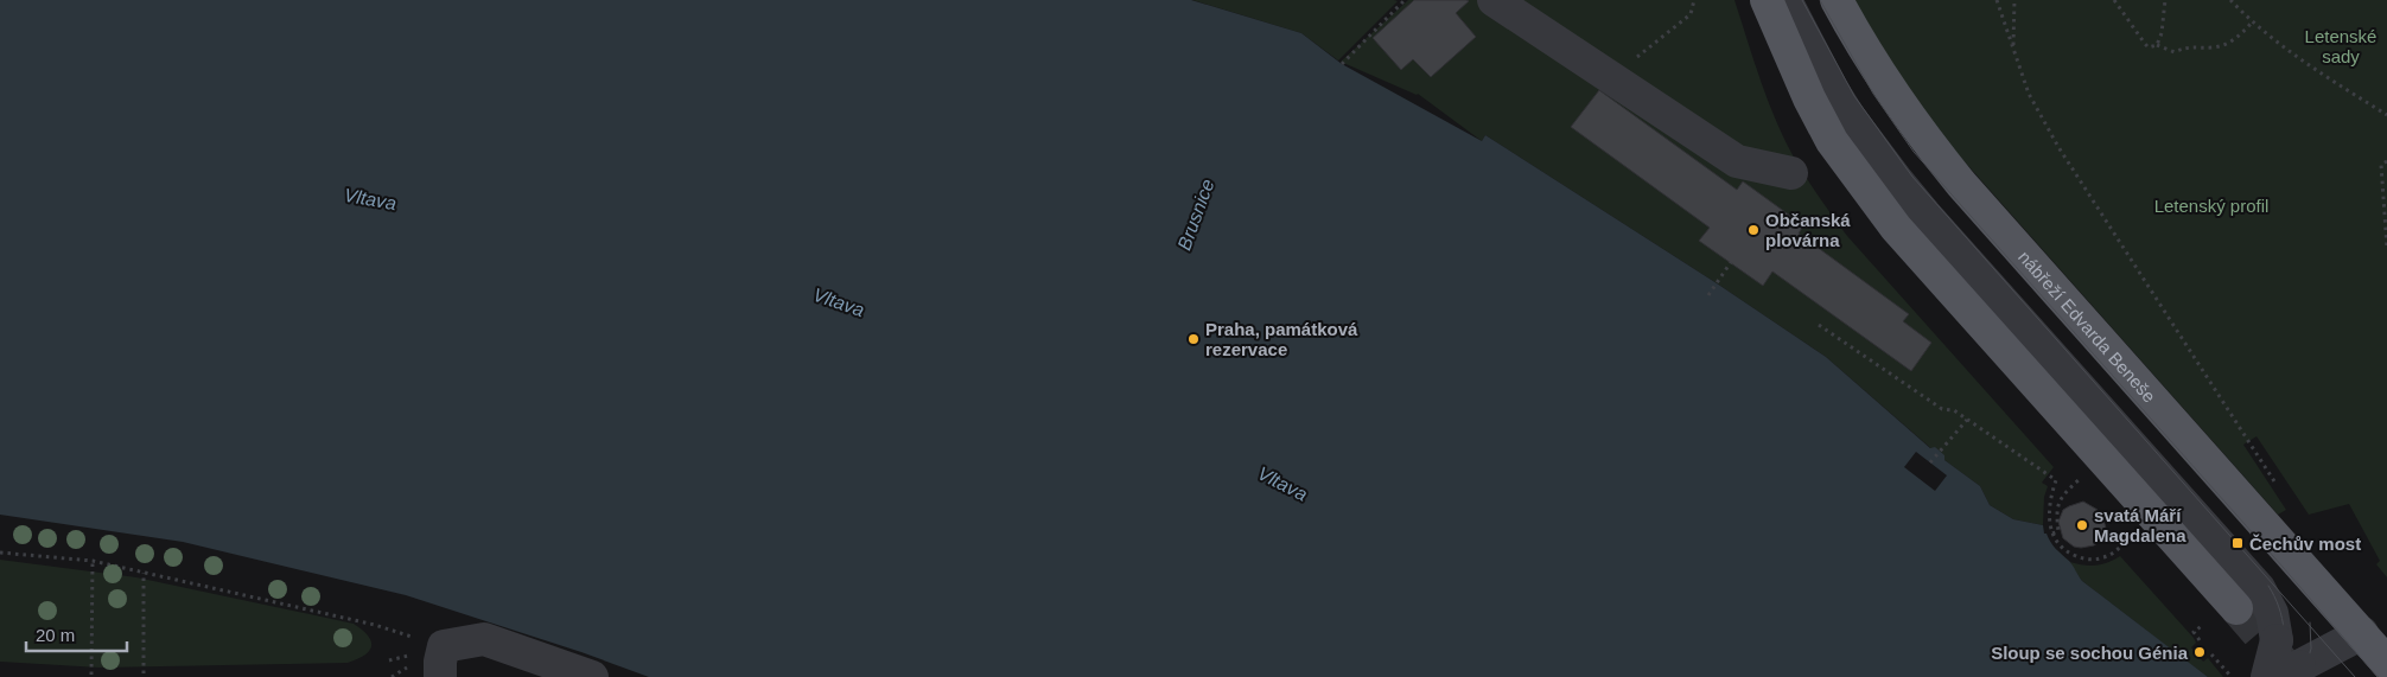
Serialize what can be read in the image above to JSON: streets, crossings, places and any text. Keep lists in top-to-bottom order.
{
  "streets": {
    "main road": ["nábřeží Edvarda Beneše"]
  },
  "water": ["Vltava", "Brusnice"],
  "parks": ["Letenské sady", "Letenský profil"],
  "places": {
    "other": [
      "Občanská plovárna",
      "Praha, památková rezervace",
      "svatá Máří Magdalena",
      "Sloup se sochou Génia"
    ],
    "transit": ["Čechův most"]
  },
  "scale_bar": "20 m"
}
